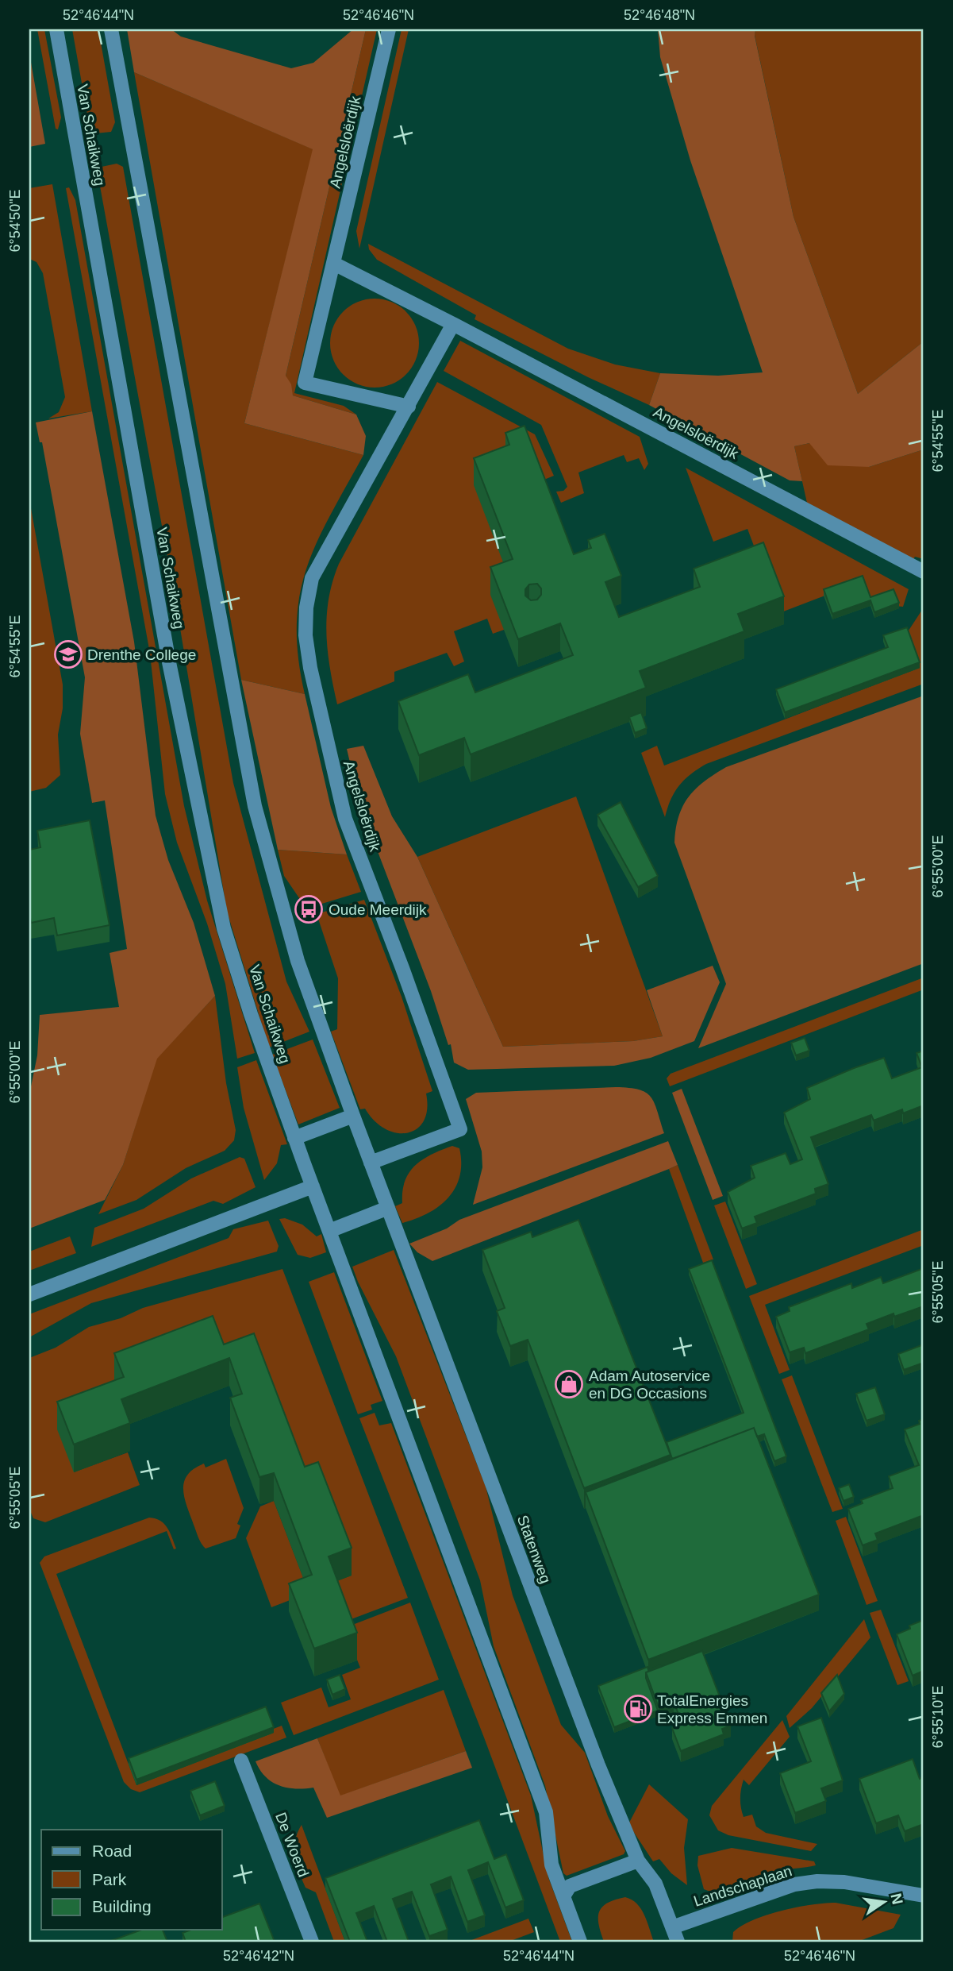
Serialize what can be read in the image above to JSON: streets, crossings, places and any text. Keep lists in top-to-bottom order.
{
  "streets": {
    "street": [
      "Van Schaikweg",
      "Angelsloërdijk",
      "Statenweg",
      "De Woerd",
      "Landschaplaan"
    ]
  },
  "crossings": [
    ["Angelsloërdijk", "Statenweg"],
    ["Statenweg", "Landschaplaan"]
  ],
  "places": {
    "school or university": ["Drenthe College"],
    "bus stop": ["Oude Meerdijk"],
    "shop": ["Adam Autoservice en DG Occasions"],
    "fuel station": ["TotalEnergies Express Emmen"]
  },
  "legend": ["Road", "Park", "Building"],
  "north": "right",
  "coordinates": [
    "52°46'44\"N",
    "52°46'46\"N",
    "52°46'48\"N",
    "6°54'50\"E",
    "6°54'55\"E",
    "6°55'00\"E",
    "6°55'05\"E",
    "6°55'10\"E",
    "52°46'42\"N"
  ]
}
